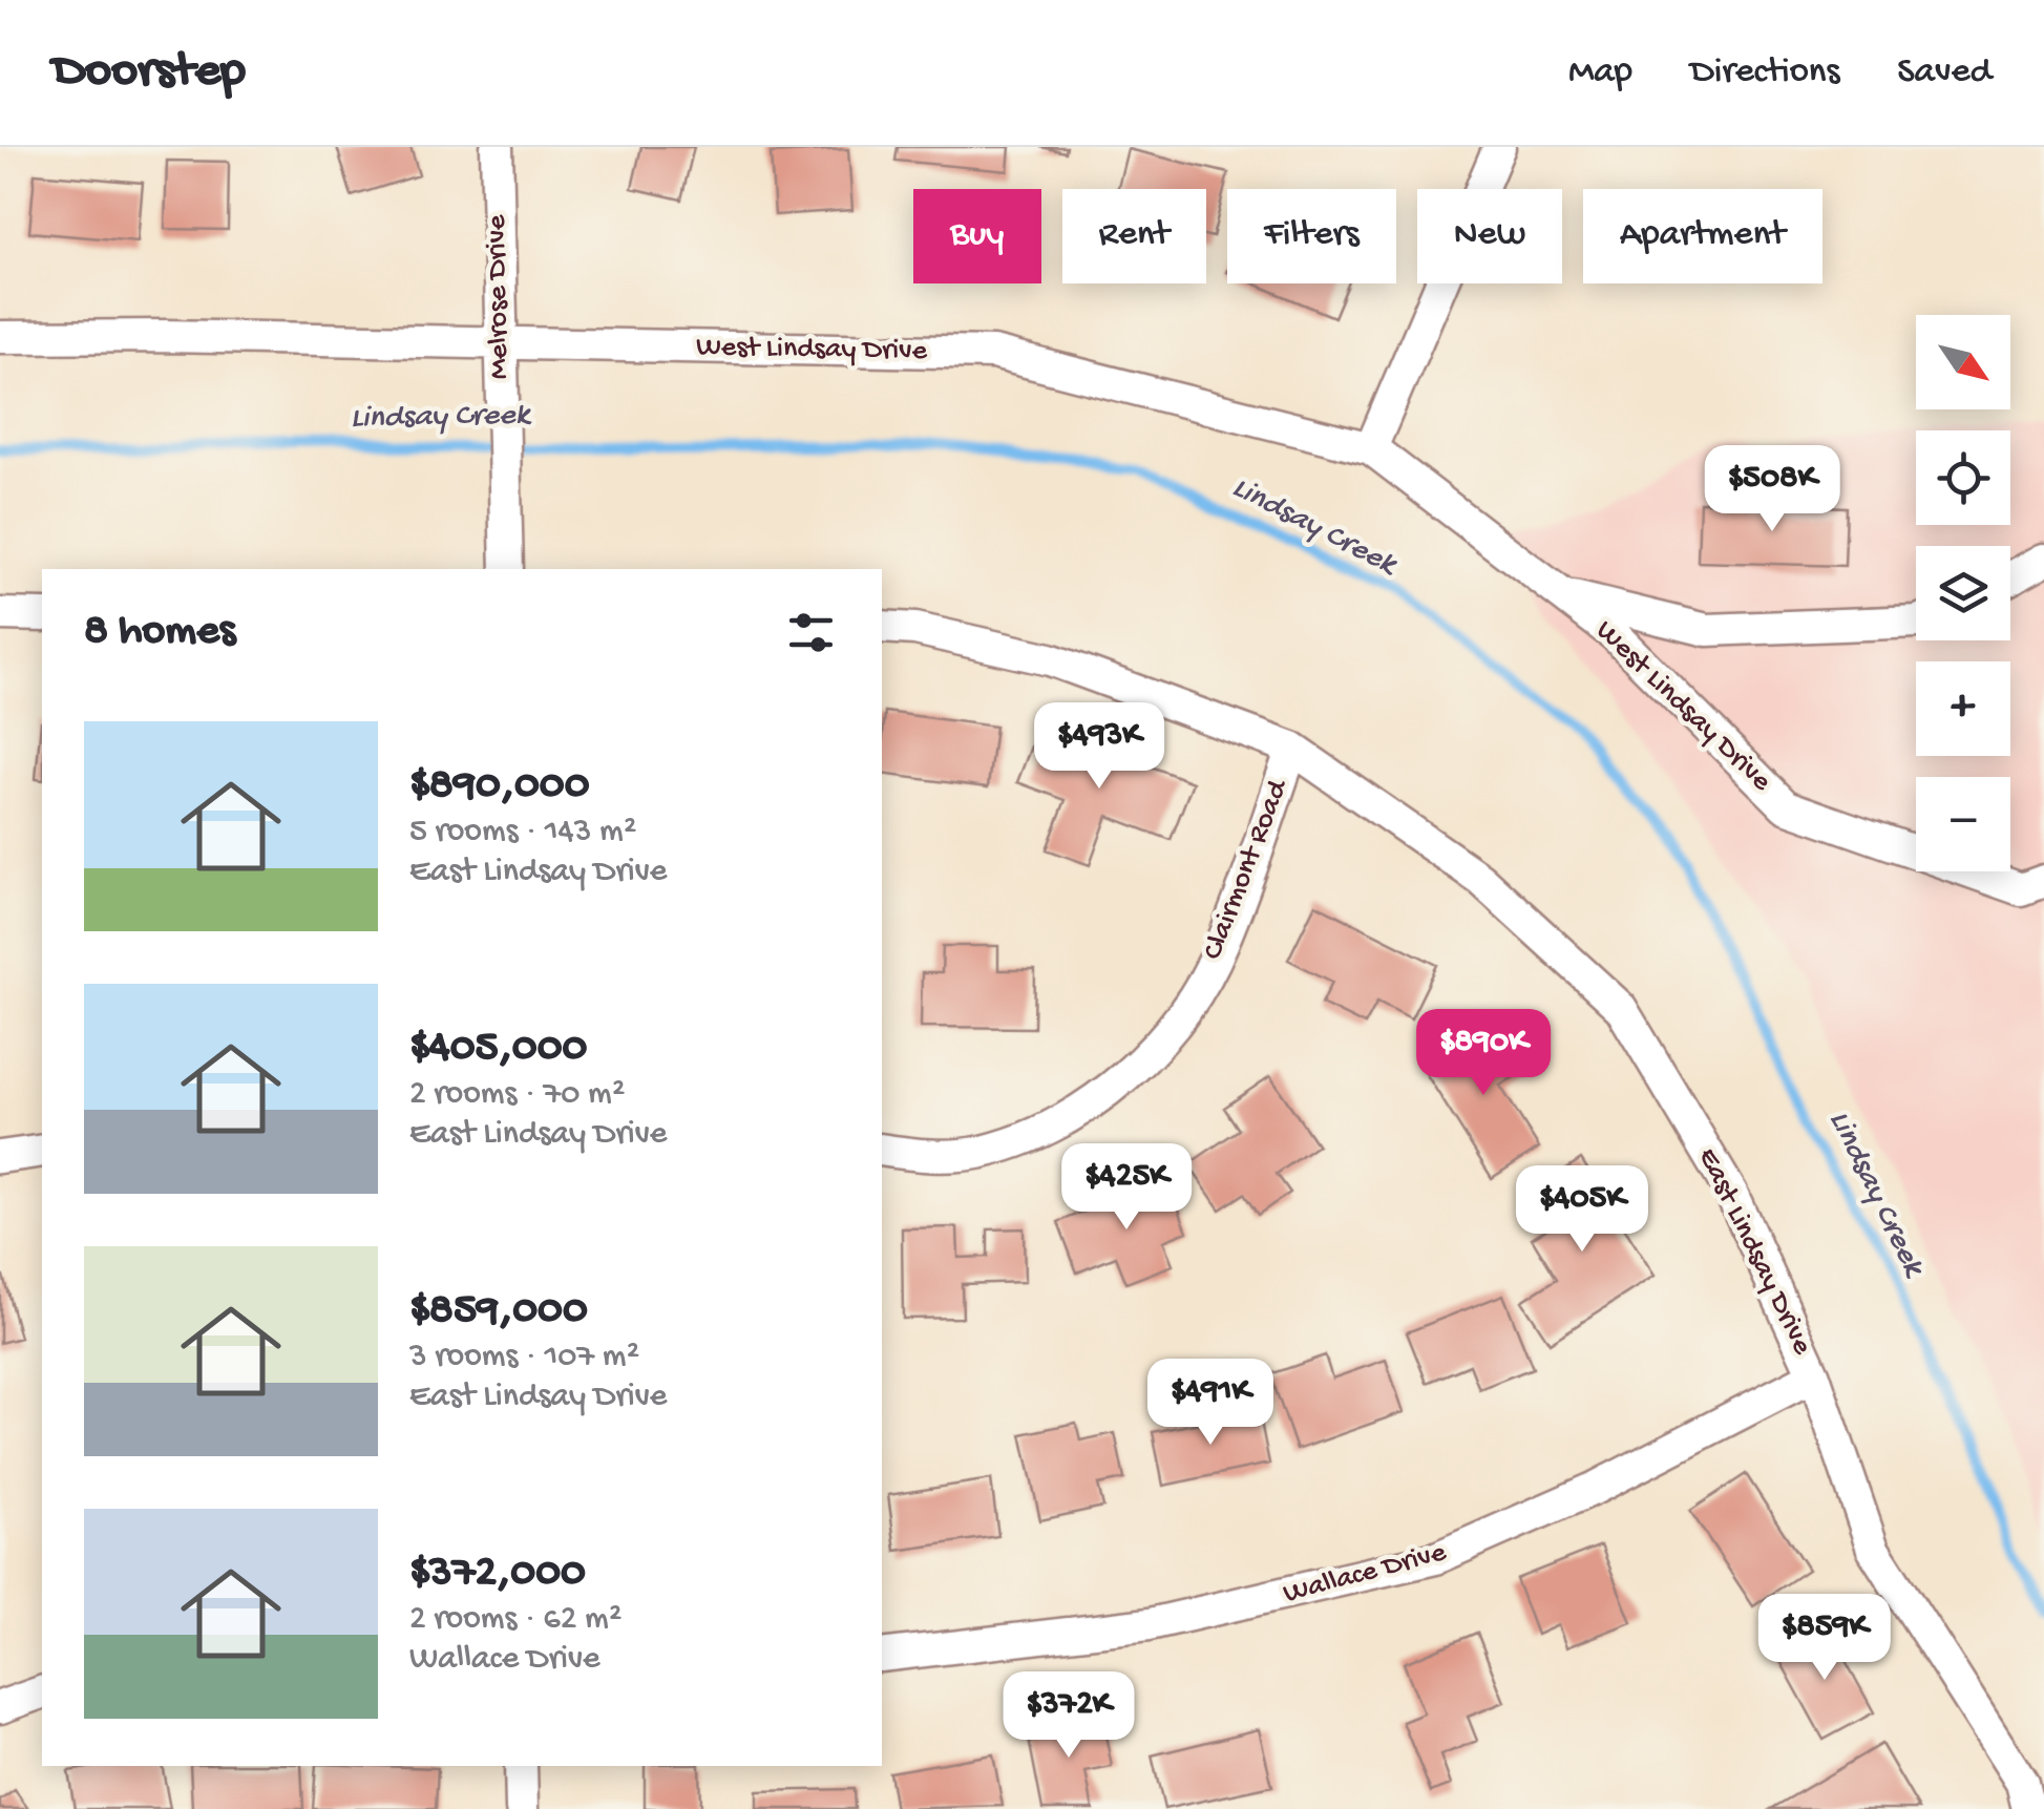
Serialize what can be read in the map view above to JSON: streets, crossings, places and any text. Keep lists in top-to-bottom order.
{
  "streets": {
    "street": [
      "Melrose Drive",
      "West Lindsay Drive",
      "Clairmont Road",
      "East Lindsay Drive",
      "Wallace Drive"
    ]
  },
  "crossings": [
    ["Melrose Drive", "West Lindsay Drive"],
    ["Clairmont Road", "East Lindsay Drive"],
    ["East Lindsay Drive", "Wallace Drive"]
  ],
  "water": ["Lindsay Creek"],
  "north": "bottom right",
  "page": {
    "header": "Doorstep",
    "nav": ["Map", "Directions", "Saved"],
    "chip": [
      "Buy",
      "Rent",
      "Filters",
      "New",
      "Apartment"
    ],
    "map_buttons": ["+", "−"],
    "price": [
      "$508K",
      "$493K",
      "$890K",
      "$425K",
      "$405K",
      "$491K",
      "$859K",
      "$372K"
    ],
    "heading": "8 homes",
    "list": [
      {
        "name": "$890,000",
        "note": "5 rooms · 143 m² · East Lindsay Drive"
      },
      {
        "name": "$405,000",
        "note": "2 rooms · 70 m² · East Lindsay Drive"
      },
      {
        "name": "$859,000",
        "note": "3 rooms · 107 m² · East Lindsay Drive"
      },
      {
        "name": "$372,000",
        "note": "2 rooms · 62 m² · Wallace Drive"
      }
    ]
  }
}
